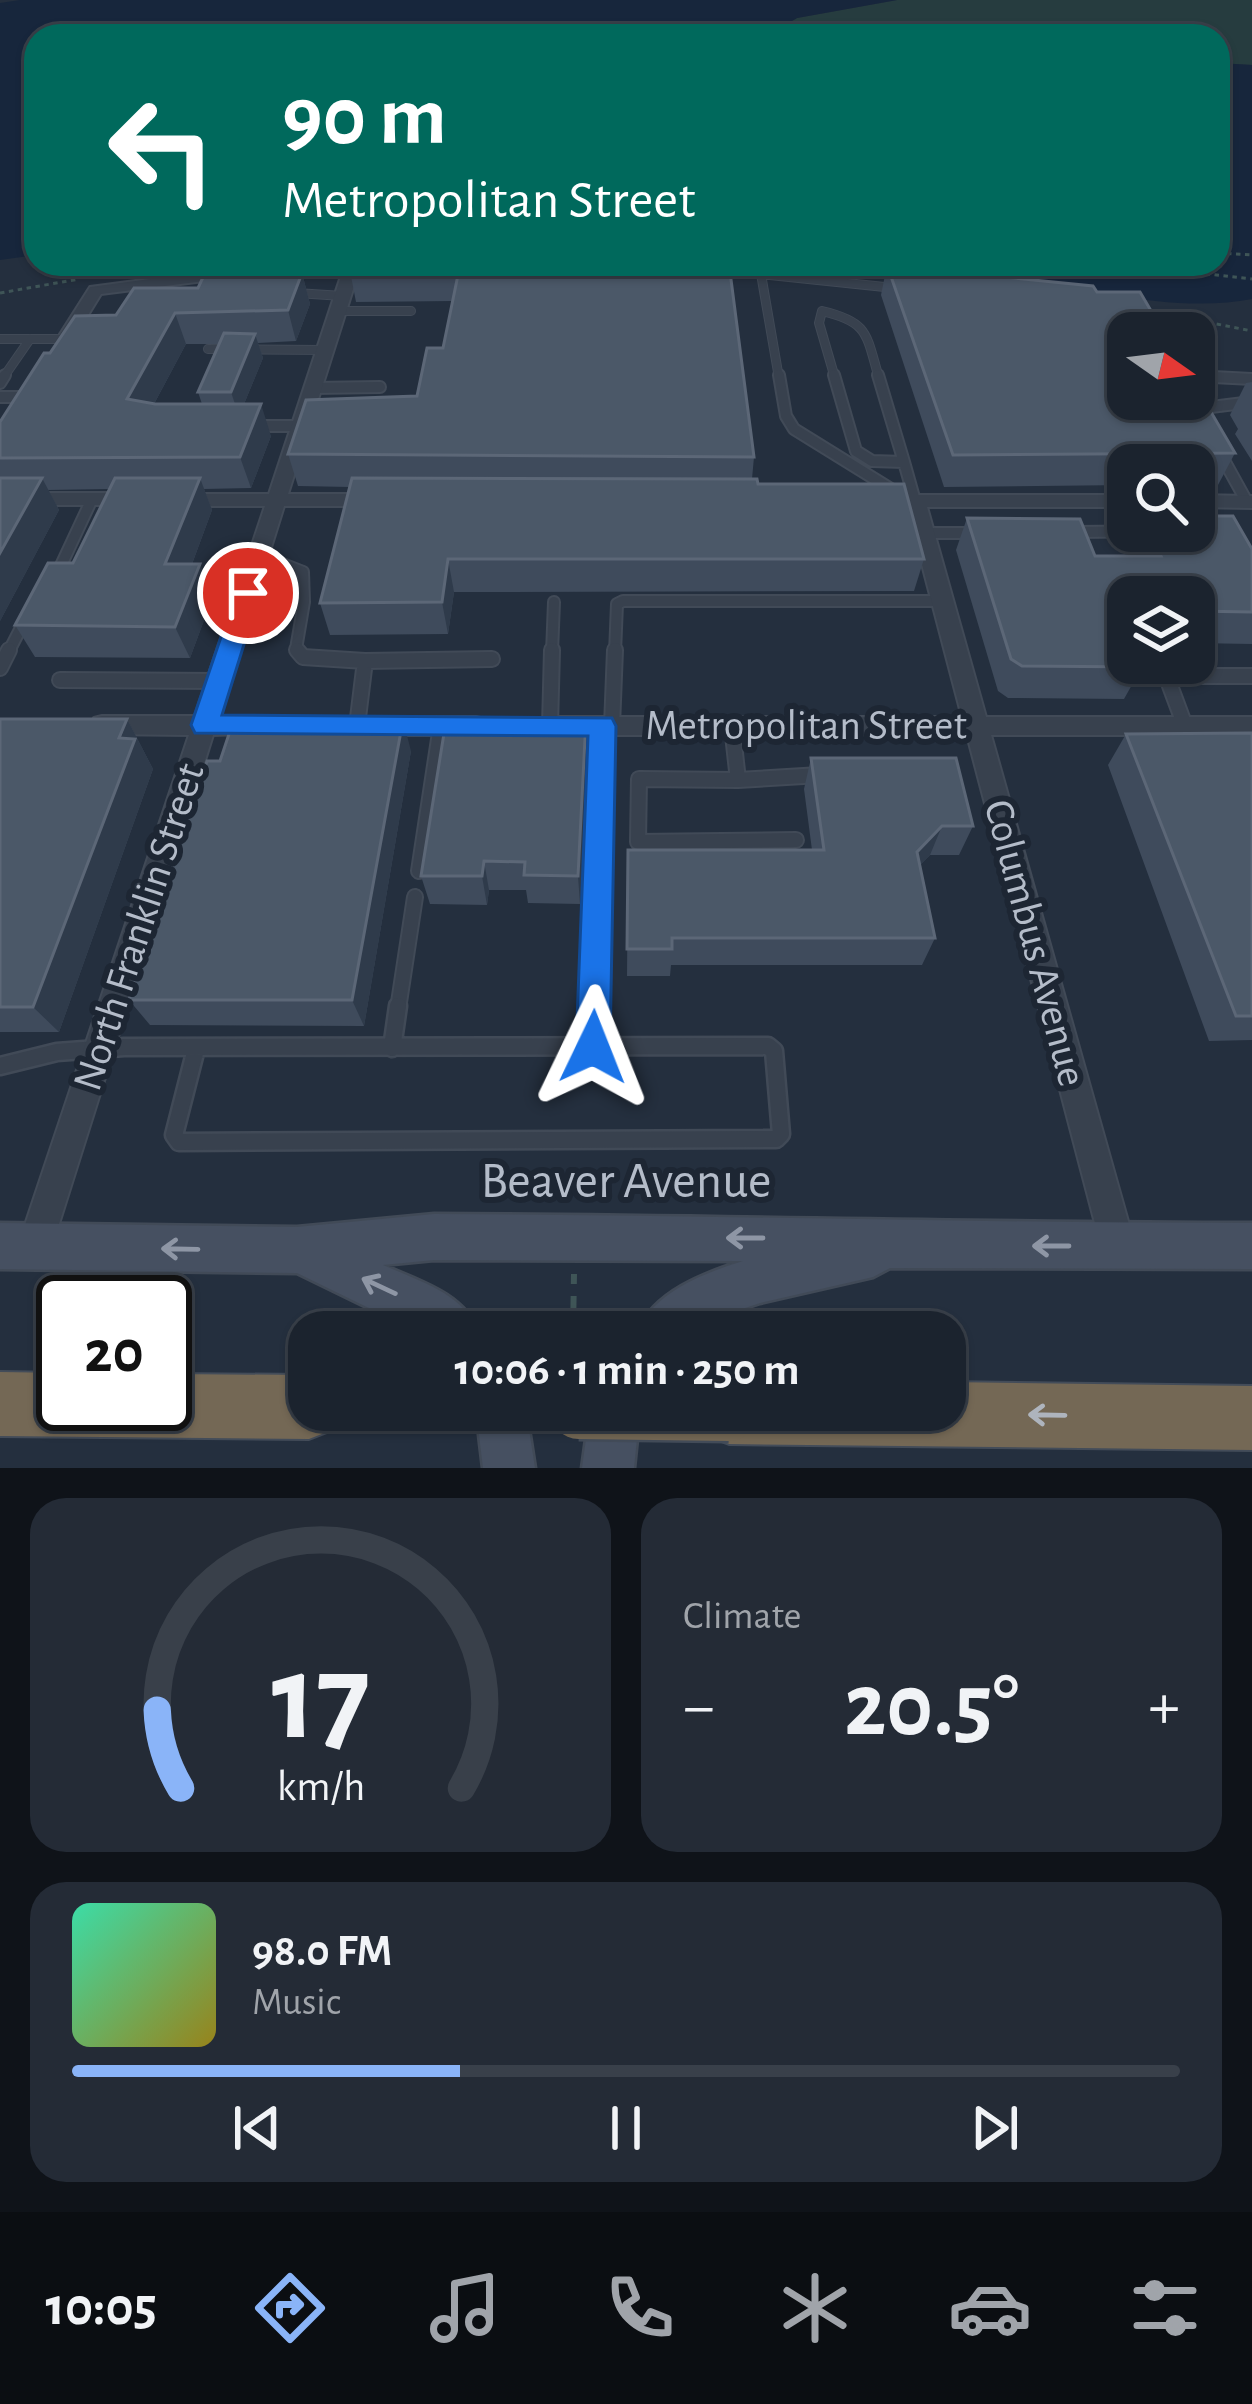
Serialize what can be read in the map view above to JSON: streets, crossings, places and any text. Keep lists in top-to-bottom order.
{
  "streets": {
    "main road": ["Beaver Avenue"],
    "street": ["Metropolitan Street", "North Franklin Street", "Columbus Avenue"]
  },
  "crossings": [
    ["Metropolitan Street", "Columbus Avenue"],
    ["North Franklin Street", "Beaver Avenue"],
    ["Columbus Avenue", "Beaver Avenue"]
  ],
  "one_way": ["Beaver Avenue"],
  "north": "right",
  "page": {
    "turn": ["90 m", "Metropolitan Street"],
    "limit": "20",
    "trip": "10:06 · 1 min · 250 m",
    "tile": "Climate",
    "heat": ["−", "20.5°", "+"],
    "song": ["98.0 FM", "Music"],
    "tabs": "10:05",
    "gauge": ["17", "km/h"]
  }
}
